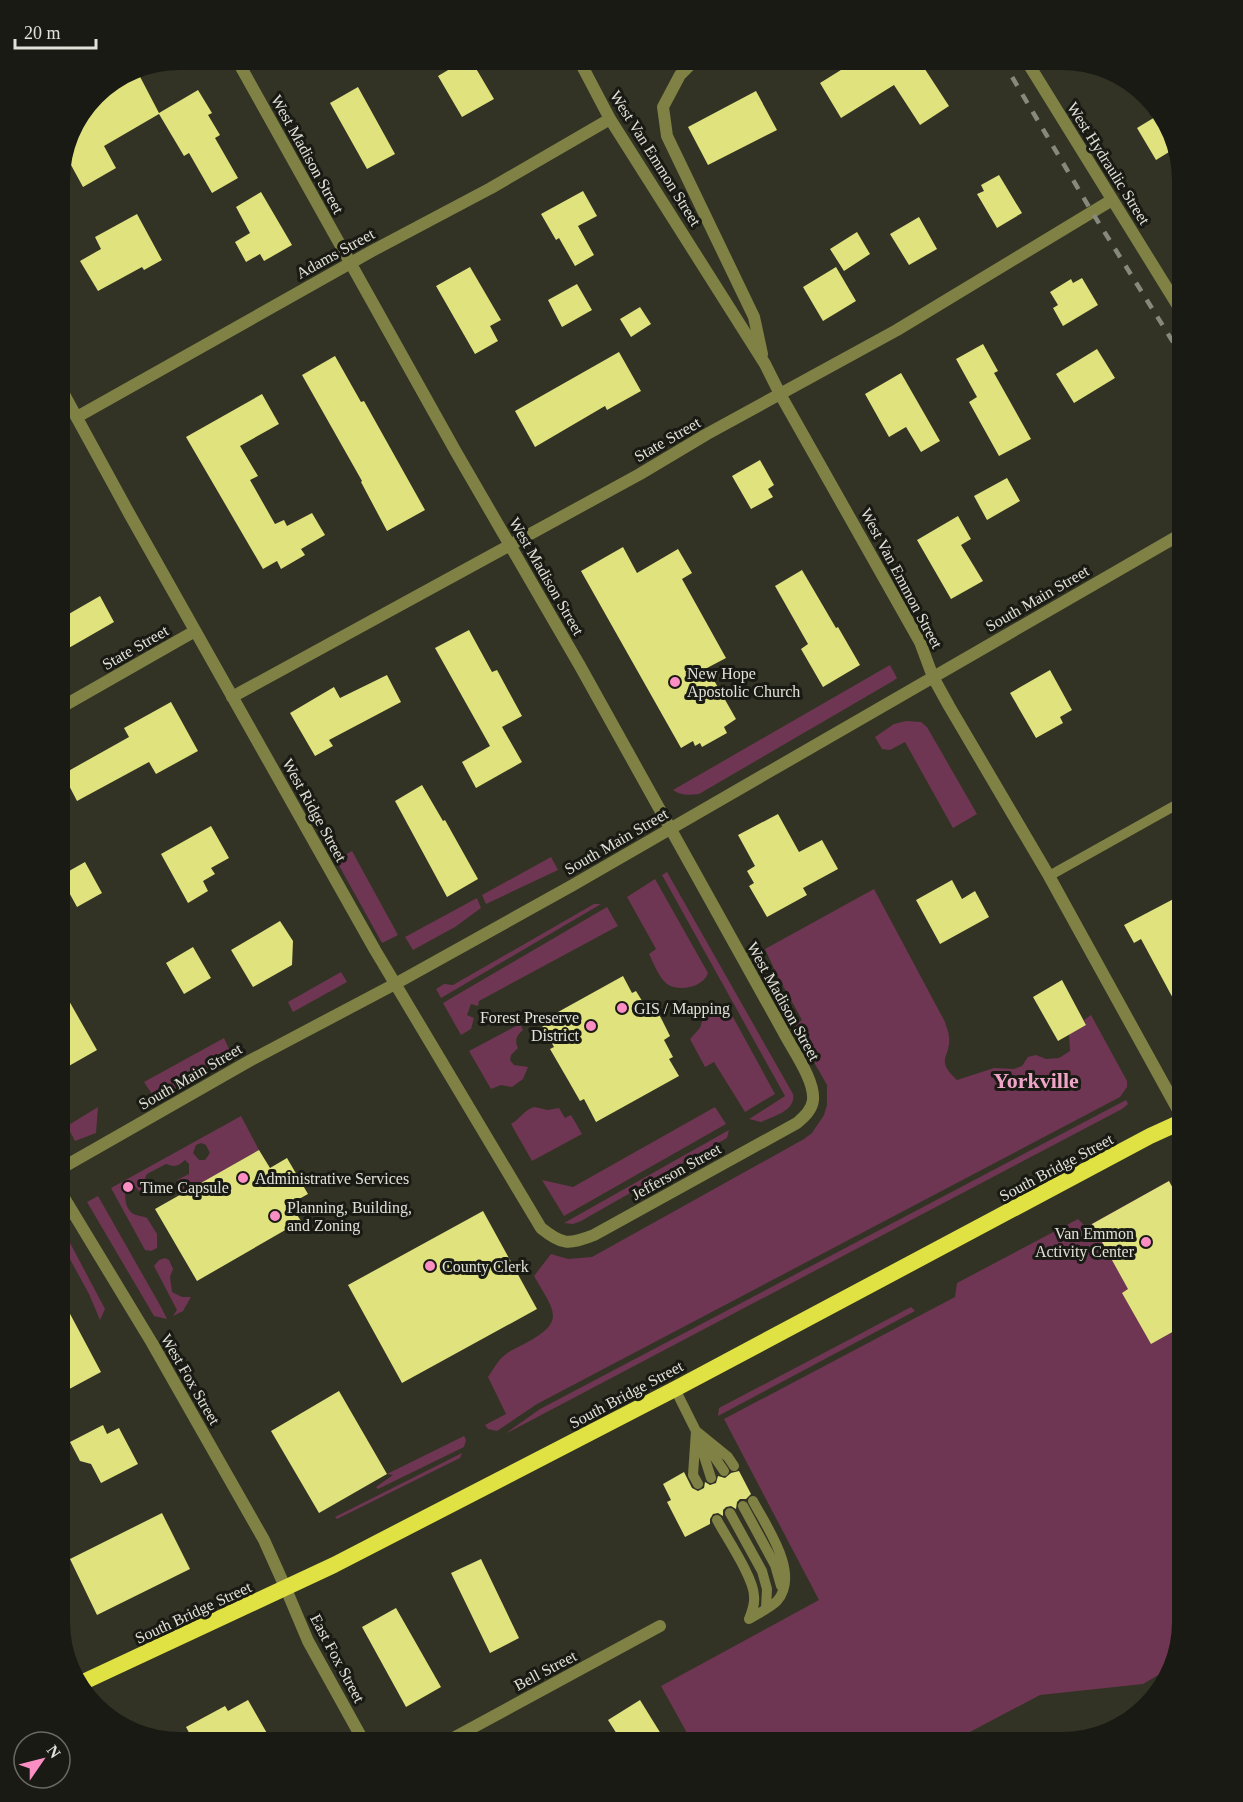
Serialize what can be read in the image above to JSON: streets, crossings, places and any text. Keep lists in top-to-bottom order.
{
  "streets": {
    "highway": ["South Bridge Street"],
    "street": [
      "West Madison Street",
      "West Van Emmon Street",
      "West Hydraulic Street",
      "Adams Street",
      "State Street",
      "South Main Street",
      "West Ridge Street",
      "Jefferson Street",
      "West Fox Street",
      "East Fox Street",
      "Bell Street"
    ]
  },
  "crossings": [
    ["West Madison Street", "Adams Street"],
    ["West Madison Street", "State Street"],
    ["West Madison Street", "South Main Street"],
    ["West Madison Street", "Jefferson Street"],
    ["West Van Emmon Street", "Adams Street"],
    ["West Van Emmon Street", "State Street"],
    ["West Van Emmon Street", "South Main Street"],
    ["West Hydraulic Street", "State Street"],
    ["Adams Street", "West Ridge Street"],
    ["State Street", "West Ridge Street"],
    ["South Main Street", "West Ridge Street"],
    ["West Ridge Street", "Jefferson Street"],
    ["South Bridge Street", "West Fox Street"],
    ["South Bridge Street", "East Fox Street"],
    ["West Fox Street", "East Fox Street"]
  ],
  "districts": ["Yorkville"],
  "places": [
    "New Hope Apostolic Church",
    "GIS / Mapping",
    "Forest Preserve District",
    "Administrative Services",
    "Time Capsule",
    "Planning, Building, and Zoning",
    "Van Emmon Activity Center",
    "County Clerk"
  ],
  "scale_bar": "20 m",
  "north": "top right"
}
